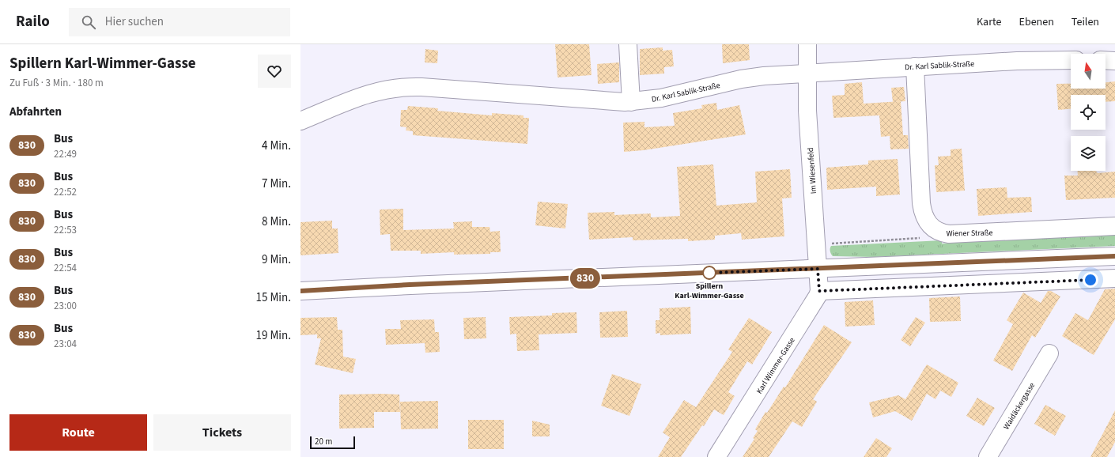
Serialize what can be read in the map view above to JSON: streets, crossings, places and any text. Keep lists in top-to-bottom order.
{
  "streets": {
    "street": [
      "Dr. Karl Sablik-Straße",
      "Im Wiesenfeld",
      "Wiener Straße",
      "Karl Wimmer-Gasse",
      "Waidäckergasse"
    ]
  },
  "crossings": [
    ["Dr. Karl Sablik-Straße", "Im Wiesenfeld"],
    ["Dr. Karl Sablik-Straße", "Wiener Straße"],
    ["Im Wiesenfeld", "Karl Wimmer-Gasse"]
  ],
  "places": ["Spillern Karl-Wimmer-Gasse"],
  "lines": ["bus line 830"],
  "scale_bar": "20 m",
  "north": "top",
  "page": {
    "header": "Railo",
    "search": "Hier suchen",
    "nav": ["Karte", "Ebenen", "Teilen"],
    "heading": [
      ["Spillern Karl-Wimmer-Gasse", "Zu Fuß · 3 Min. · 180 m"],
      "Abfahrten"
    ],
    "on_map": "830",
    "list": [
      {
        "mark": "830",
        "name": "Bus",
        "note": "22:49",
        "value": "4 Min."
      },
      {
        "mark": "830",
        "name": "Bus",
        "note": "22:52",
        "value": "7 Min."
      },
      {
        "mark": "830",
        "name": "Bus",
        "note": "22:53",
        "value": "8 Min."
      },
      {
        "mark": "830",
        "name": "Bus",
        "note": "22:54",
        "value": "9 Min."
      },
      {
        "mark": "830",
        "name": "Bus",
        "note": "23:00",
        "value": "15 Min."
      },
      {
        "mark": "830",
        "name": "Bus",
        "note": "23:04",
        "value": "19 Min."
      }
    ],
    "buttons": ["Route", "Tickets"],
    "scale": "20 m"
  }
}
